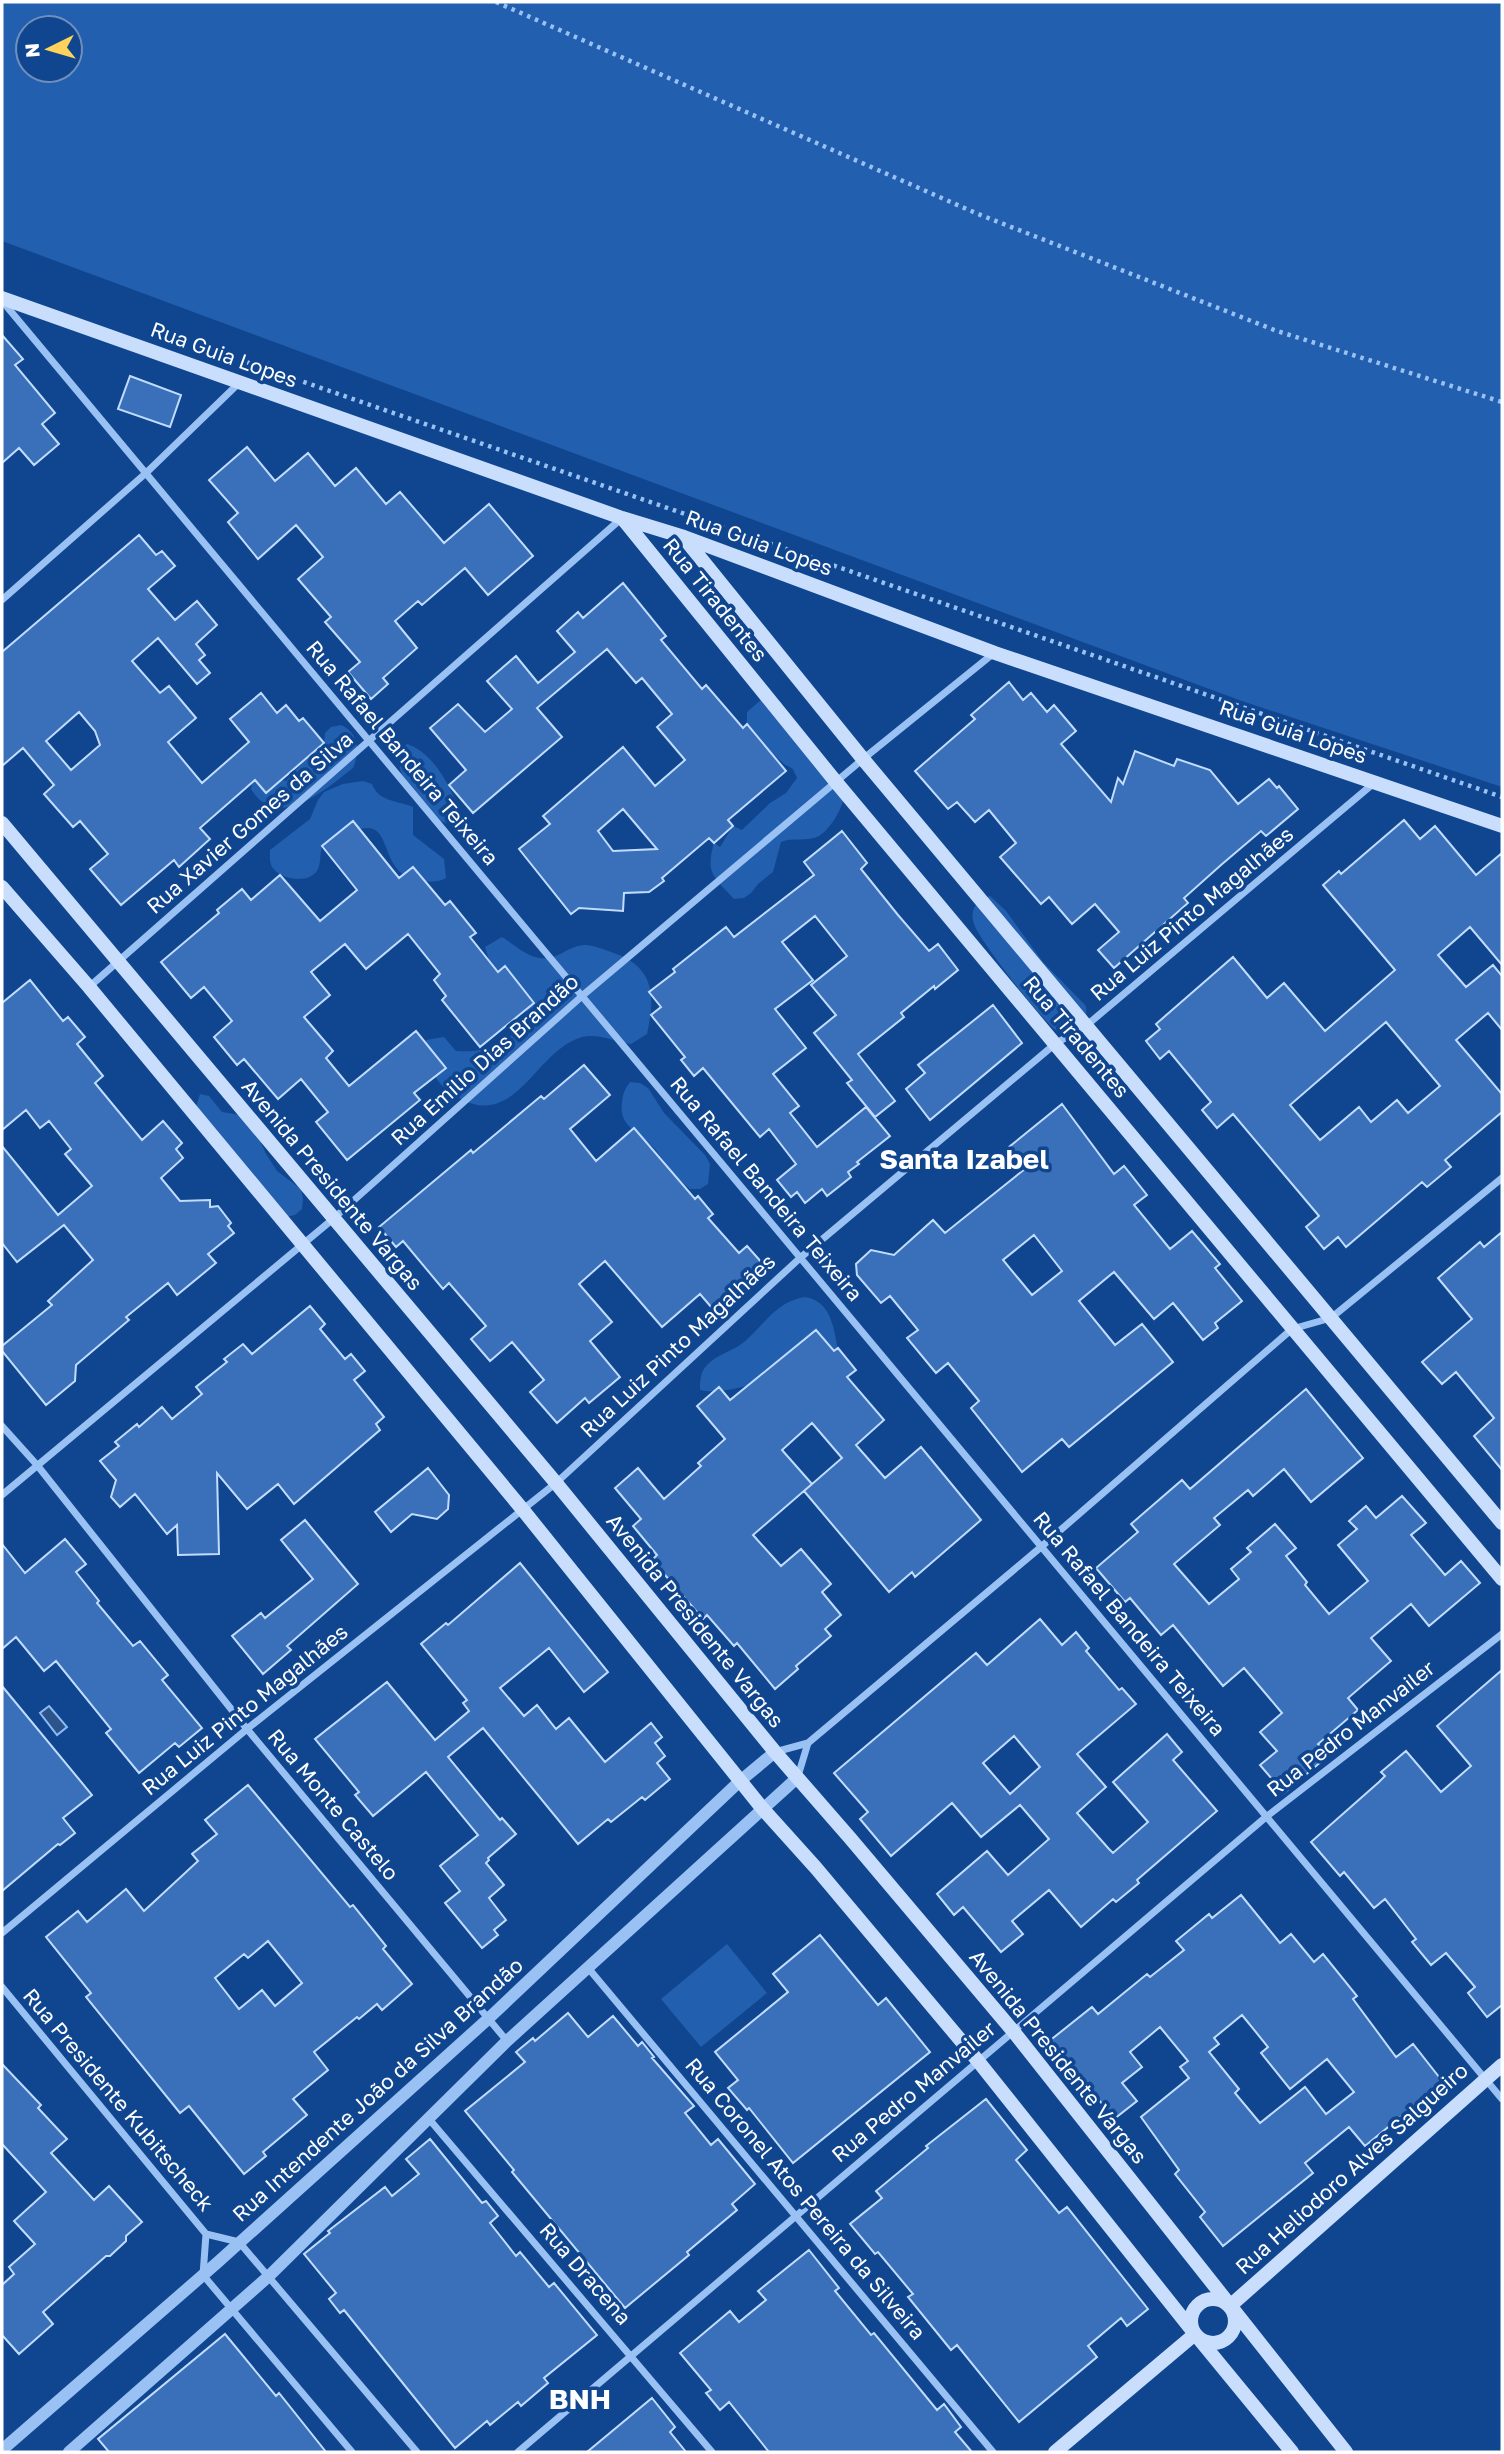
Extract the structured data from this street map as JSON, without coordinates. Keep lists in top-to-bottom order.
{
  "streets": {
    "main road": [
      "Rua Guia Lopes",
      "Rua Tiradentes",
      "Avenida Presidente Vargas",
      "Rua Heliodoro Alves Salgueiro"
    ],
    "street": [
      "Rua Rafael Bandeira Teixeira",
      "Rua Xavier Gomes da Silva",
      "Rua Luiz Pinto Magalhães",
      "Rua Emilio Dias Brandão",
      "Rua Pedro Manvailer",
      "Rua Monte Castelo",
      "Rua Intendente João da Silva Brandão",
      "Rua Presidente Kubitscheck",
      "Rua Coronel Atos Pereira da Silveira",
      "Rua Dracena"
    ]
  },
  "crossings": [
    ["Rua Guia Lopes", "Rua Tiradentes"],
    ["Rua Guia Lopes", "Rua Rafael Bandeira Teixeira"],
    ["Rua Guia Lopes", "Rua Xavier Gomes da Silva"],
    ["Rua Guia Lopes", "Rua Luiz Pinto Magalhães"],
    ["Rua Guia Lopes", "Rua Emilio Dias Brandão"],
    ["Rua Tiradentes", "Rua Xavier Gomes da Silva"],
    ["Rua Tiradentes", "Rua Luiz Pinto Magalhães"],
    ["Rua Tiradentes", "Rua Emilio Dias Brandão"],
    ["Rua Rafael Bandeira Teixeira", "Rua Xavier Gomes da Silva"],
    ["Rua Rafael Bandeira Teixeira", "Rua Luiz Pinto Magalhães"],
    ["Rua Rafael Bandeira Teixeira", "Rua Emilio Dias Brandão"],
    ["Rua Rafael Bandeira Teixeira", "Rua Pedro Manvailer"],
    ["Rua Rafael Bandeira Teixeira", "Rua Heliodoro Alves Salgueiro"],
    ["Rua Xavier Gomes da Silva", "Avenida Presidente Vargas"],
    ["Rua Luiz Pinto Magalhães", "Avenida Presidente Vargas"],
    ["Rua Luiz Pinto Magalhães", "Rua Monte Castelo"],
    ["Rua Emilio Dias Brandão", "Avenida Presidente Vargas"],
    ["Rua Emilio Dias Brandão", "Rua Monte Castelo"],
    ["Avenida Presidente Vargas", "Rua Pedro Manvailer"],
    ["Avenida Presidente Vargas", "Rua Intendente João da Silva Brandão"],
    ["Avenida Presidente Vargas", "Rua Heliodoro Alves Salgueiro"],
    ["Rua Pedro Manvailer", "Rua Coronel Atos Pereira da Silveira"],
    ["Rua Pedro Manvailer", "Rua Dracena"],
    ["Rua Monte Castelo", "Rua Intendente João da Silva Brandão"],
    ["Rua Intendente João da Silva Brandão", "Rua Presidente Kubitscheck"]
  ],
  "districts": ["Santa Izabel", "BNH"],
  "north": "left"
}
